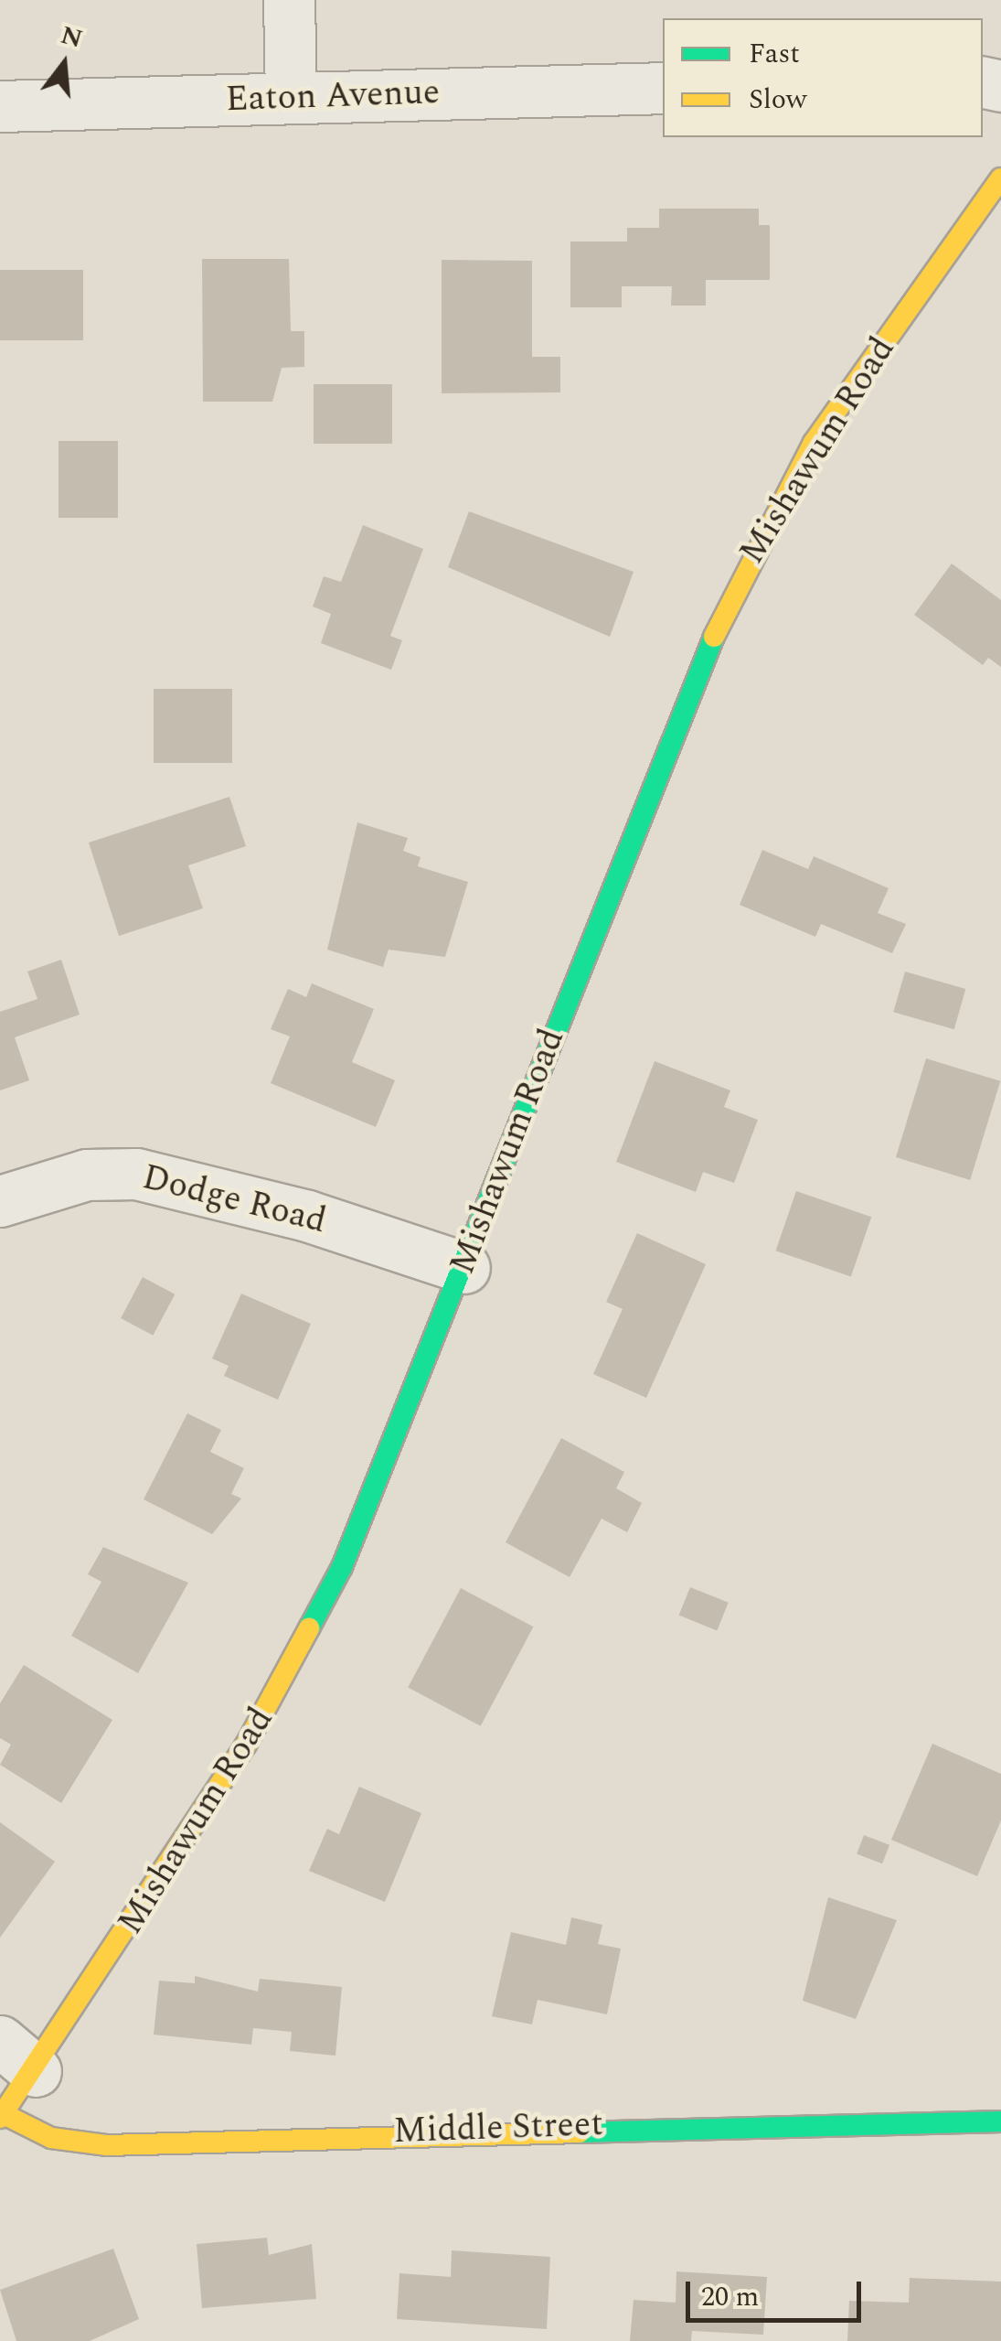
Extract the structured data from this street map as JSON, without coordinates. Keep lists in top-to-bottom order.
{
  "streets": {
    "main road": ["Mishawum Road", "Middle Street"],
    "street": ["Eaton Avenue", "Dodge Road"]
  },
  "crossings": [
    ["Mishawum Road", "Dodge Road"],
    ["Mishawum Road", "Middle Street"]
  ],
  "legend": ["Fast", "Slow"],
  "scale_bar": "20 m",
  "north": "top"
}
